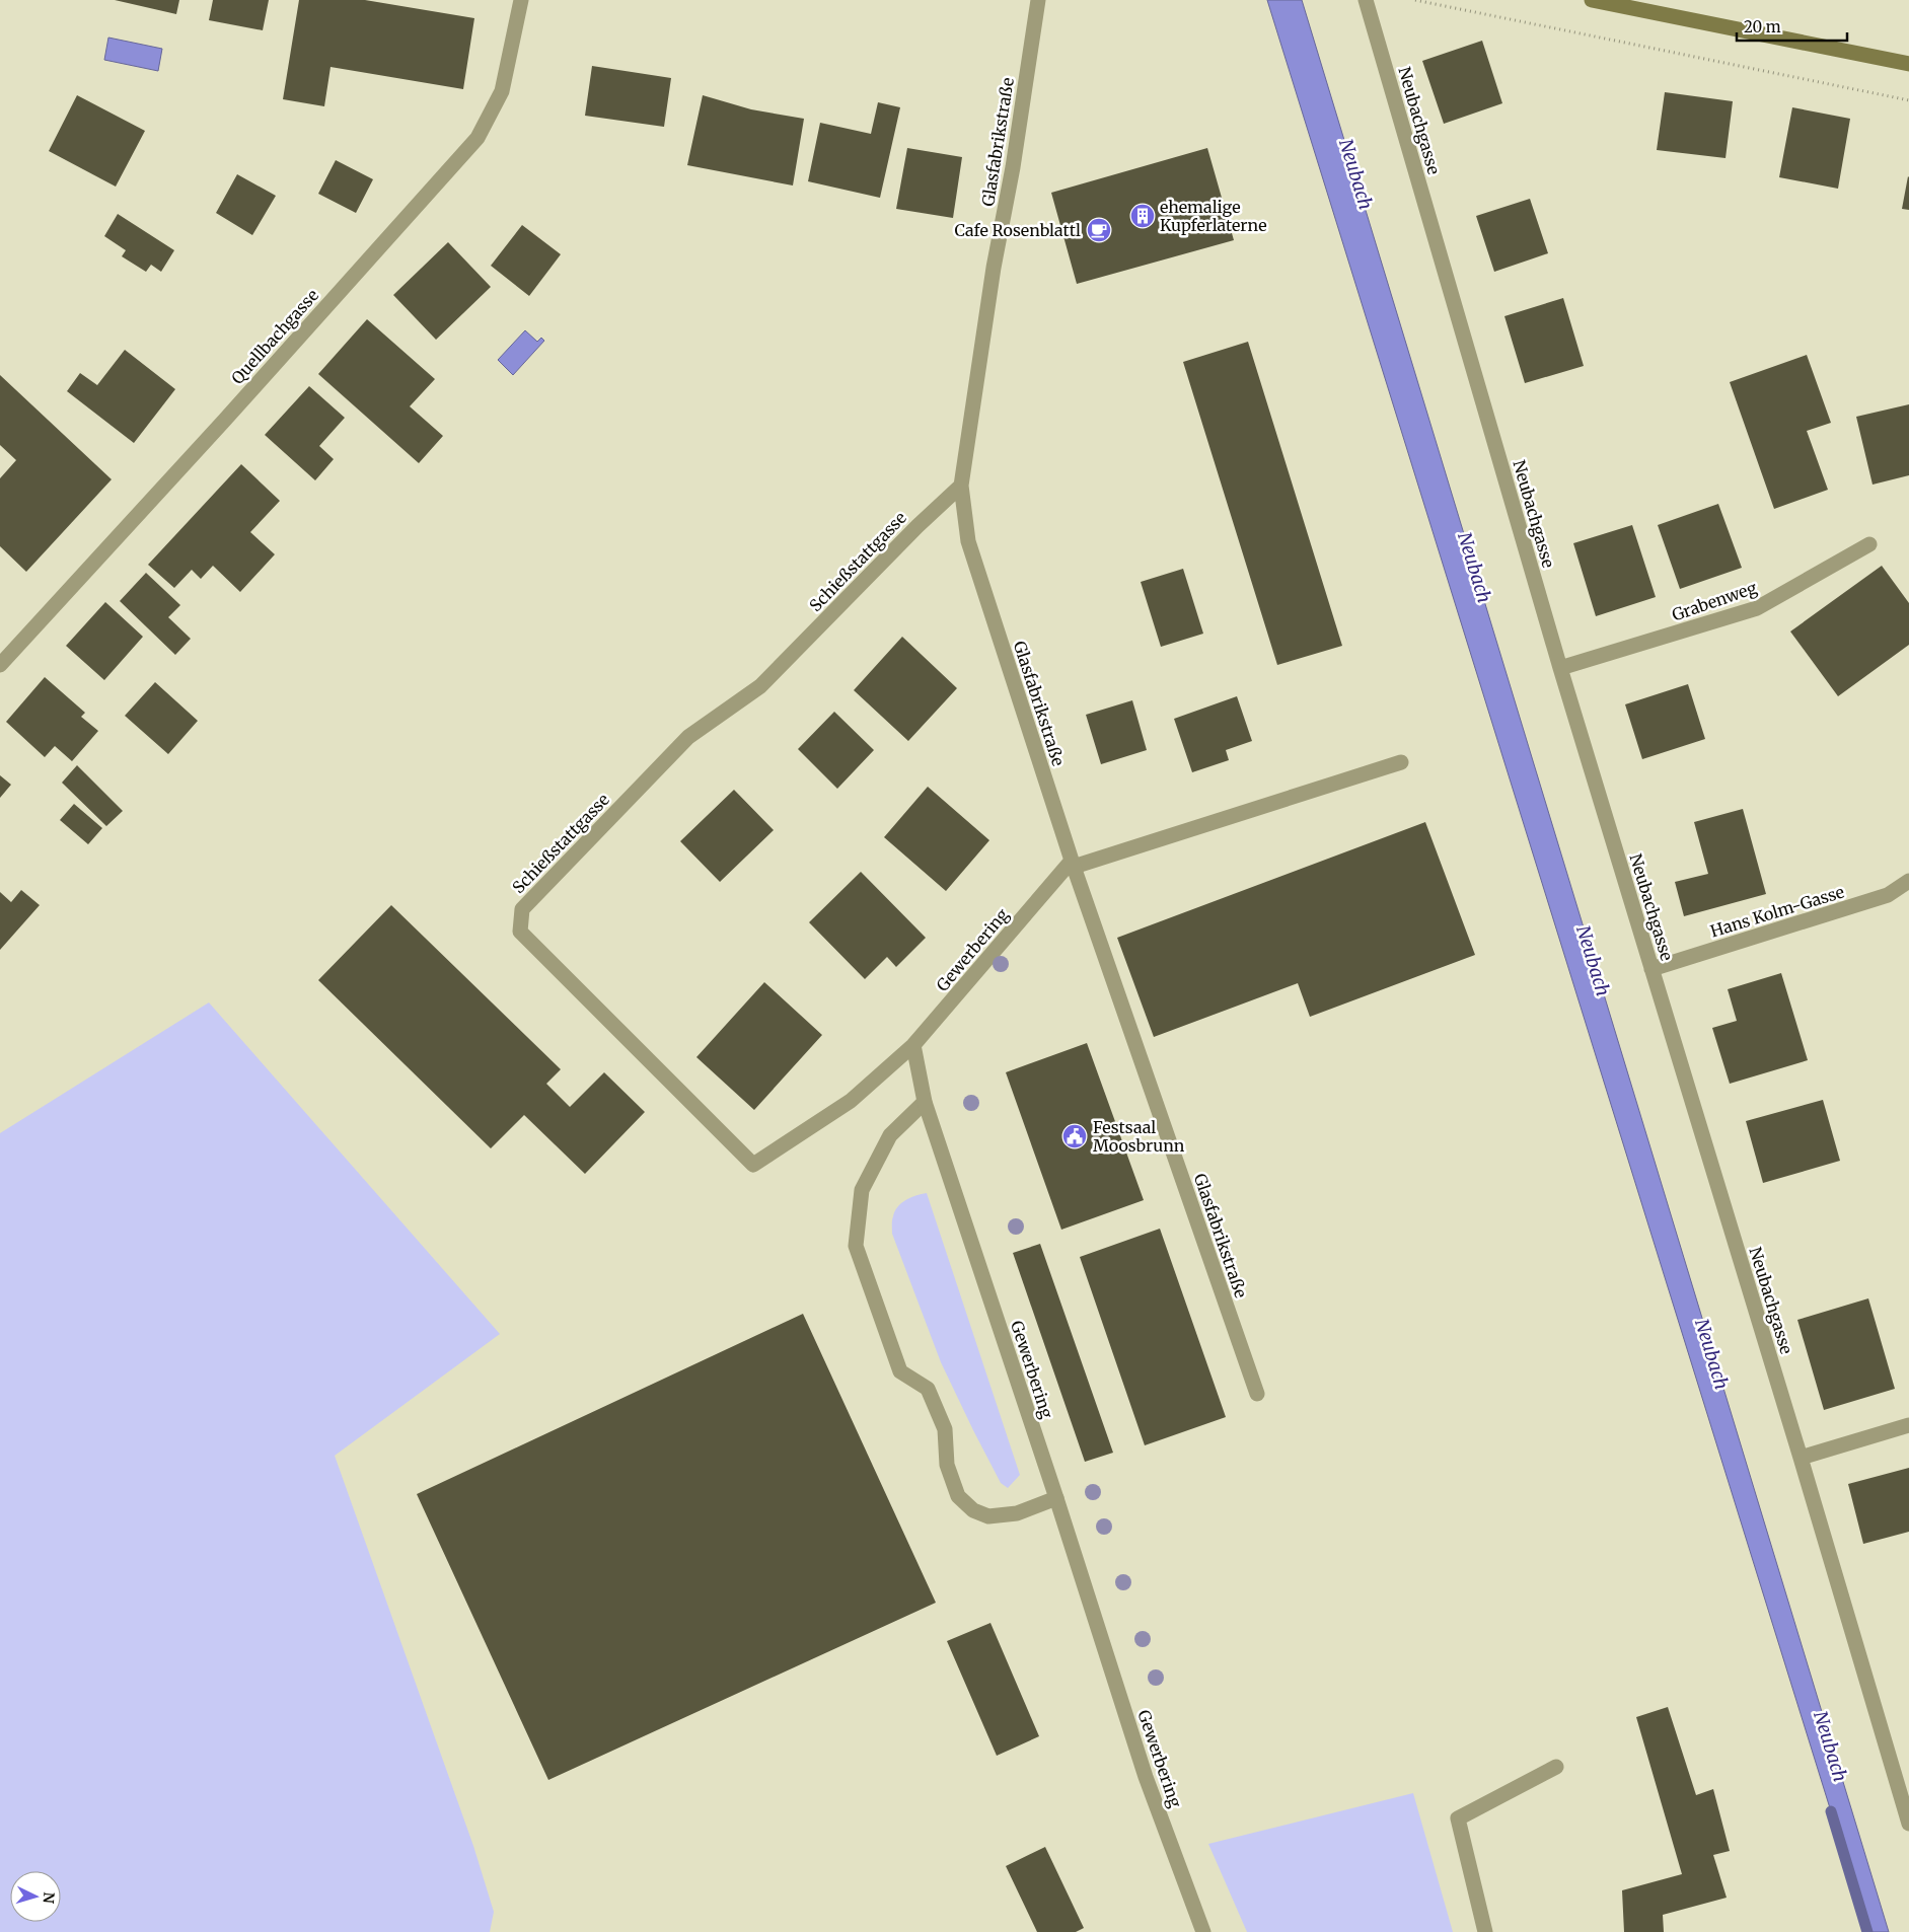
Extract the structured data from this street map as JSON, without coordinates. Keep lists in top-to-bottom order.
{
  "streets": {
    "street": [
      "Neubachgasse",
      "Glasfabrikstraße",
      "Quellbachgasse",
      "Schießstattgasse",
      "Grabenweg",
      "Hans Kolm-Gasse",
      "Gewerbering"
    ]
  },
  "crossings": [
    ["Neubachgasse", "Grabenweg"],
    ["Neubachgasse", "Hans Kolm-Gasse"],
    ["Glasfabrikstraße", "Schießstattgasse"],
    ["Glasfabrikstraße", "Gewerbering"],
    ["Schießstattgasse", "Gewerbering"]
  ],
  "water": ["Neubach"],
  "places": {
    "building": ["ehemalige Kupferlaterne"],
    "cafe": ["Cafe Rosenblattl"],
    "public building": ["Festsaal Moosbrunn"]
  },
  "scale_bar": "20 m",
  "north": "right"
}
